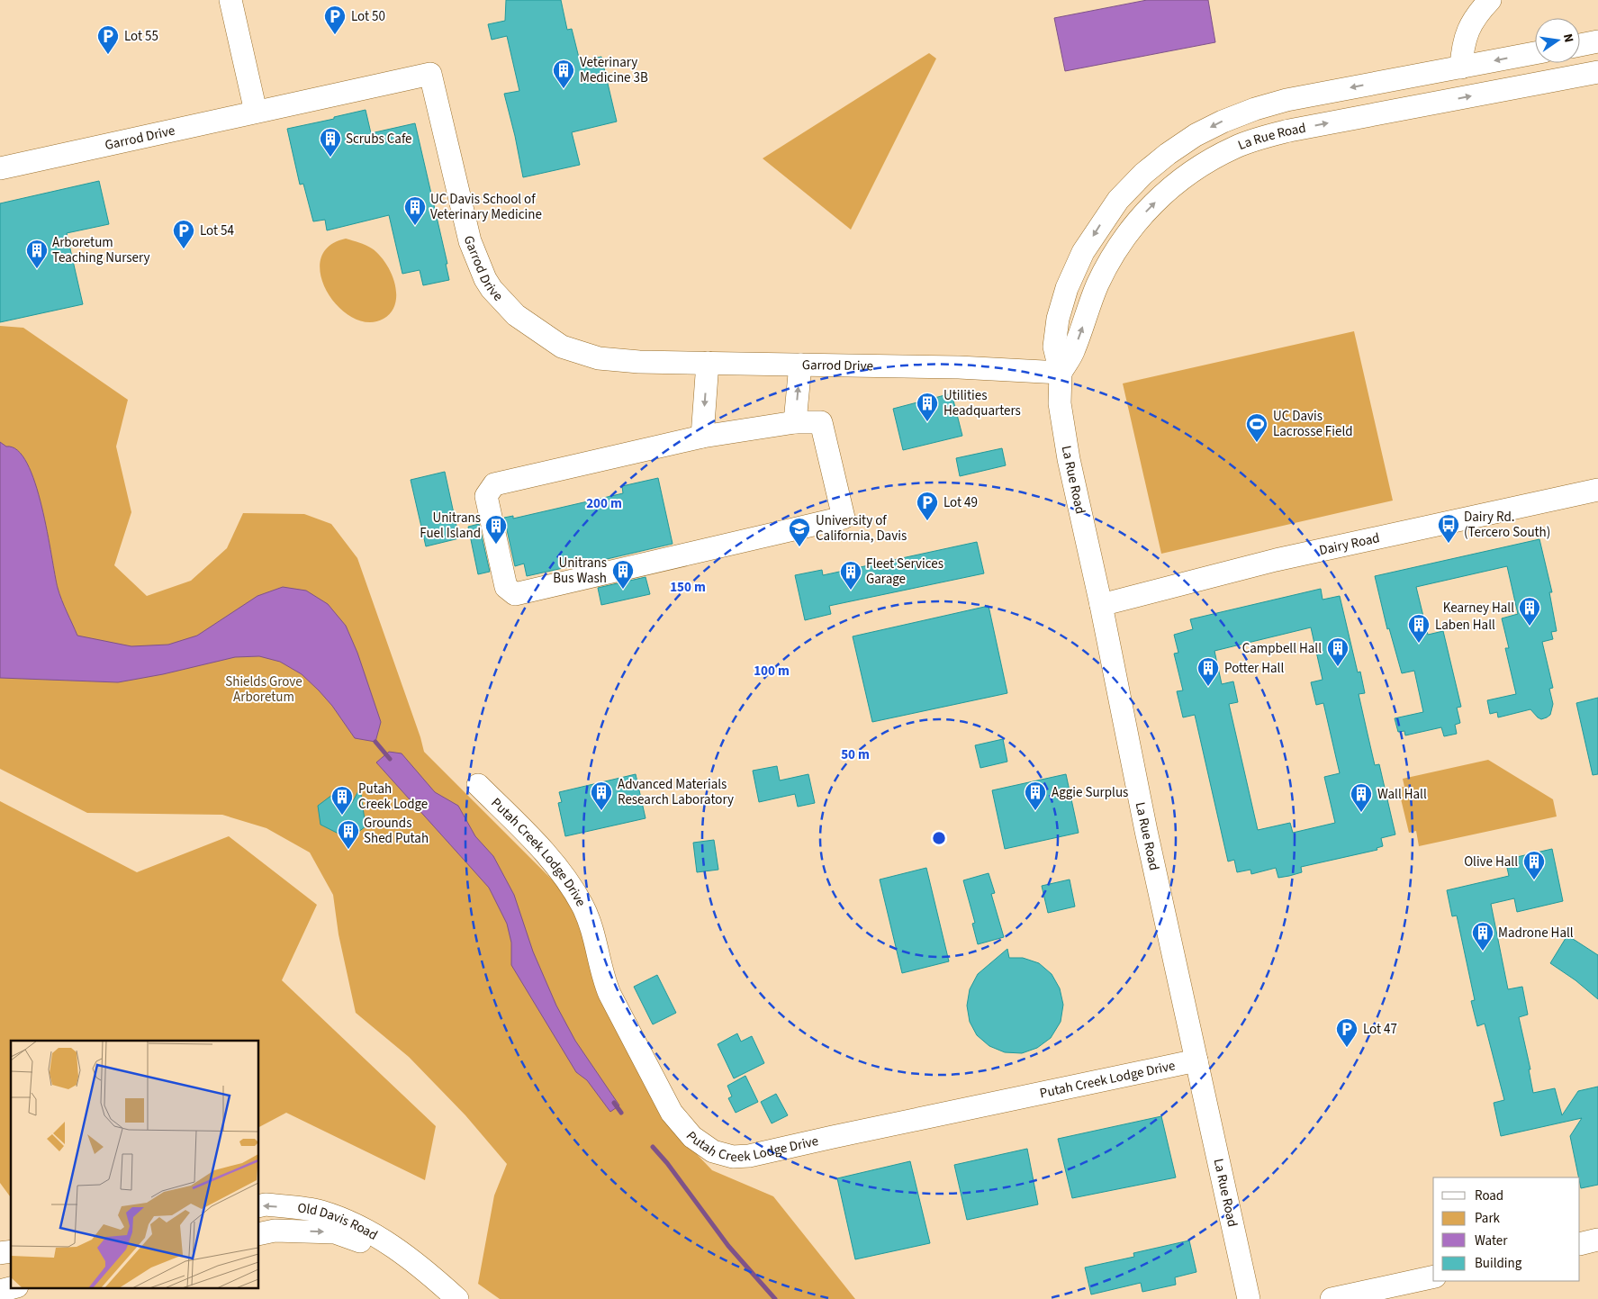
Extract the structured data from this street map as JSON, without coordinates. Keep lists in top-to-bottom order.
{
  "streets": {
    "street": [
      "Garrod Drive",
      "La Rue Road",
      "Dairy Road",
      "Putah Creek Lodge Drive",
      "Old Davis Road"
    ]
  },
  "crossings": [
    ["Garrod Drive", "La Rue Road"],
    ["La Rue Road", "Dairy Road"],
    ["La Rue Road", "Putah Creek Lodge Drive"]
  ],
  "parks": ["Shields Grove Arboretum"],
  "places": {
    "parking": [
      "Lot 50",
      "Lot 55",
      "Lot 54",
      "Lot 49",
      "Lot 47"
    ],
    "building": [
      "Veterinary Medicine 3B",
      "Scrubs Cafe",
      "UC Davis School of Veterinary Medicine",
      "Arboretum Teaching Nursery",
      "Utilities Headquarters",
      "Unitrans Fuel Island",
      "Unitrans Bus Wash",
      "Fleet Services Garage",
      "Kearney Hall",
      "Laben Hall",
      "Campbell Hall",
      "Potter Hall",
      "Advanced Materials Research Laboratory",
      "Aggie Surplus",
      "Wall Hall",
      "Putah Creek Lodge",
      "Grounds Shed Putah",
      "Olive Hall",
      "Madrone Hall"
    ],
    "sports": ["UC Davis Lacrosse Field"],
    "bus stop": ["Dairy Rd. (Tercero South)"],
    "school or university": ["University of California, Davis"]
  },
  "legend": [
    "Road",
    "Park",
    "Water",
    "Building"
  ],
  "north": "right",
  "rings": [
    "200 m",
    "150 m",
    "100 m",
    "50 m"
  ]
}
